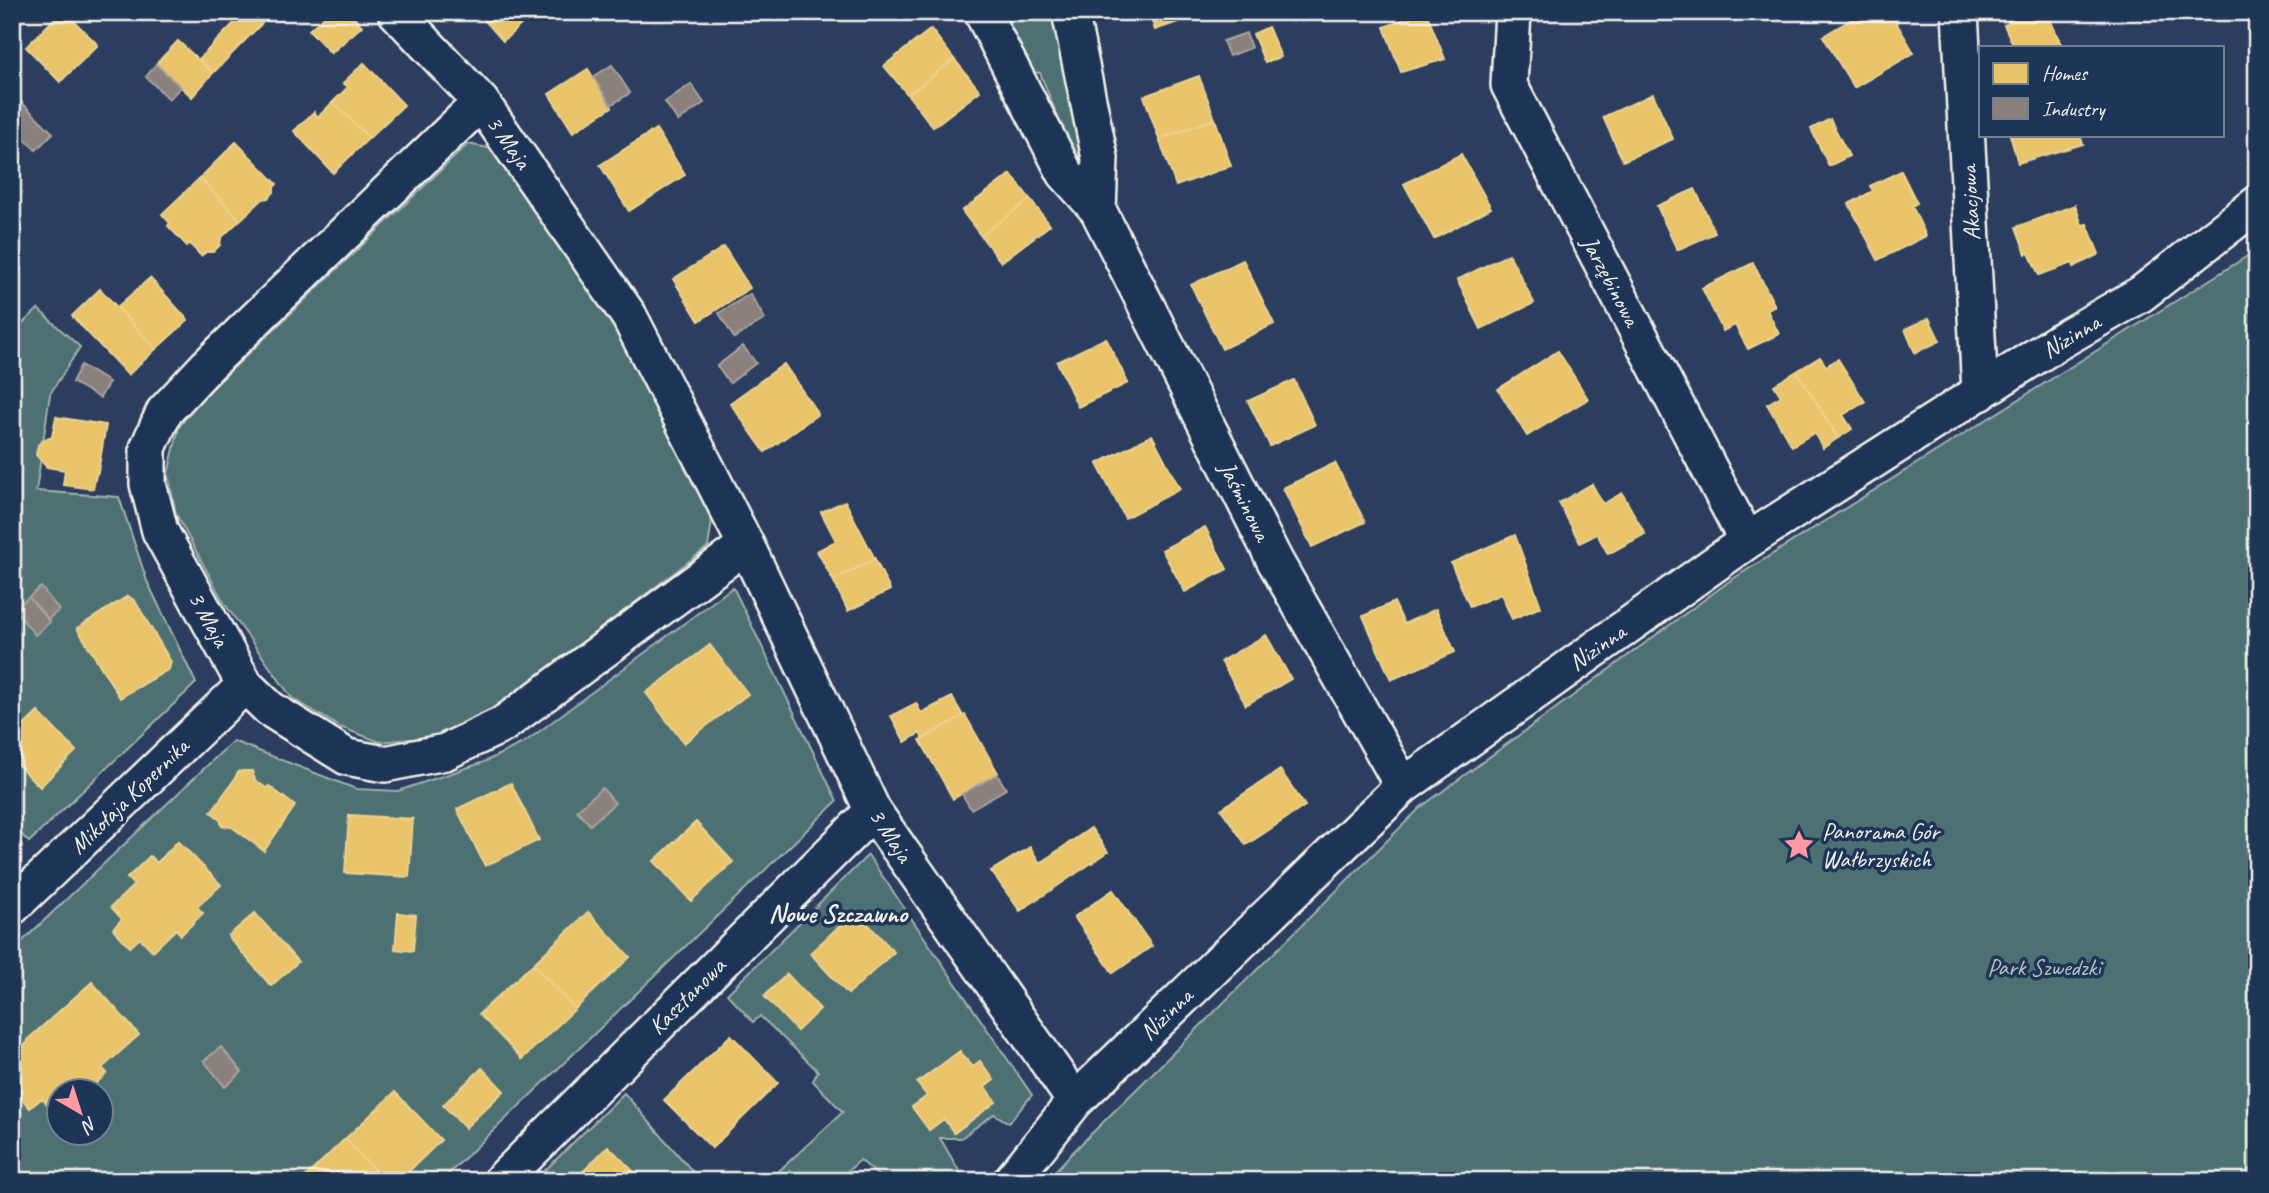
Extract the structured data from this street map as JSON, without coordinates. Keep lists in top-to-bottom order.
{
  "streets": {
    "street": [
      "3 Maja",
      "Akacjowa",
      "Jarzębinowa",
      "Nizinna",
      "Jaśminowa",
      "Mikołaja Kopernika",
      "Kasztanowa"
    ]
  },
  "crossings": [
    ["3 Maja", "Nizinna"],
    ["3 Maja", "Mikołaja Kopernika"],
    ["3 Maja", "Kasztanowa"],
    ["Akacjowa", "Nizinna"],
    ["Jarzębinowa", "Nizinna"],
    ["Nizinna", "Jaśminowa"]
  ],
  "districts": ["Nowe Szczawno"],
  "parks": ["Park Szwedzki"],
  "places": {
    "place": ["Panorama Gór Wałbrzyskich"]
  },
  "legend": ["Homes", "Industry"],
  "north": "bottom right"
}
